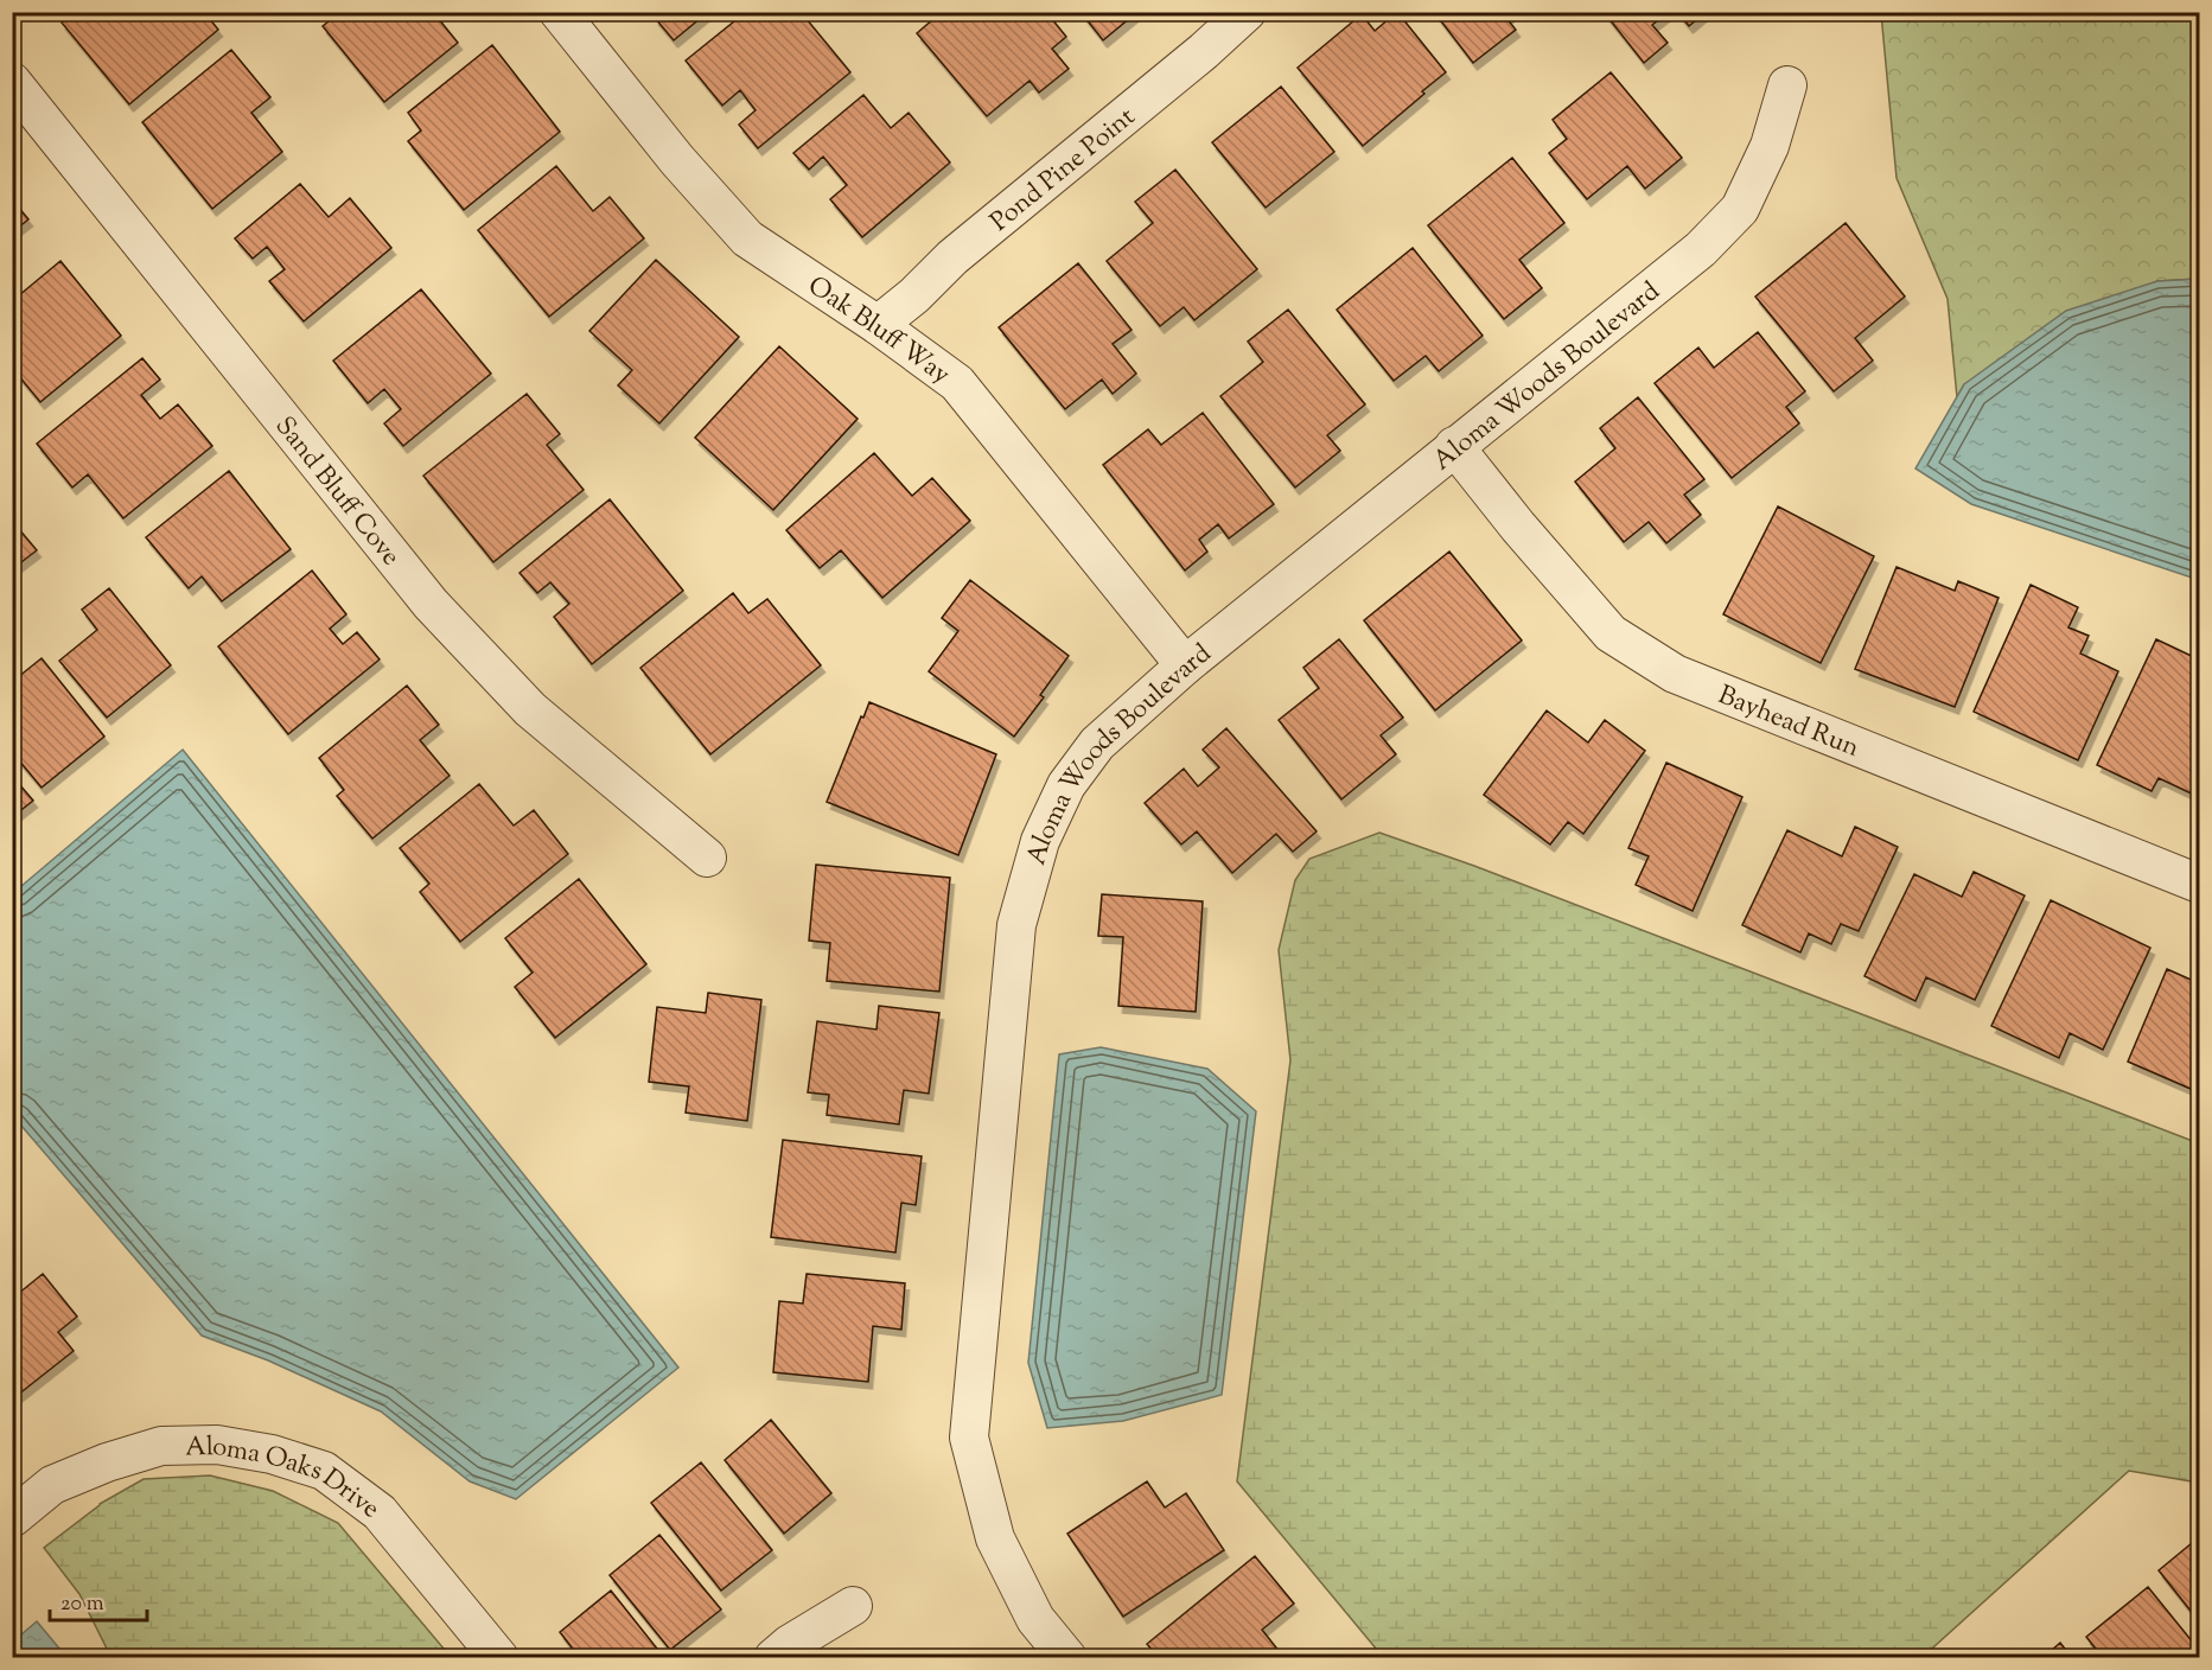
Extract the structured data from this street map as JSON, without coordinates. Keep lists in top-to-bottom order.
{
  "streets": {
    "street": [
      "Pond Pine Point",
      "Oak Bluff Way",
      "Aloma Woods Boulevard",
      "Sand Bluff Cove",
      "Bayhead Run",
      "Aloma Oaks Drive"
    ]
  },
  "crossings": [
    ["Pond Pine Point", "Oak Bluff Way"],
    ["Oak Bluff Way", "Aloma Woods Boulevard"],
    ["Aloma Woods Boulevard", "Bayhead Run"]
  ],
  "scale_bar": "20 m"
}
